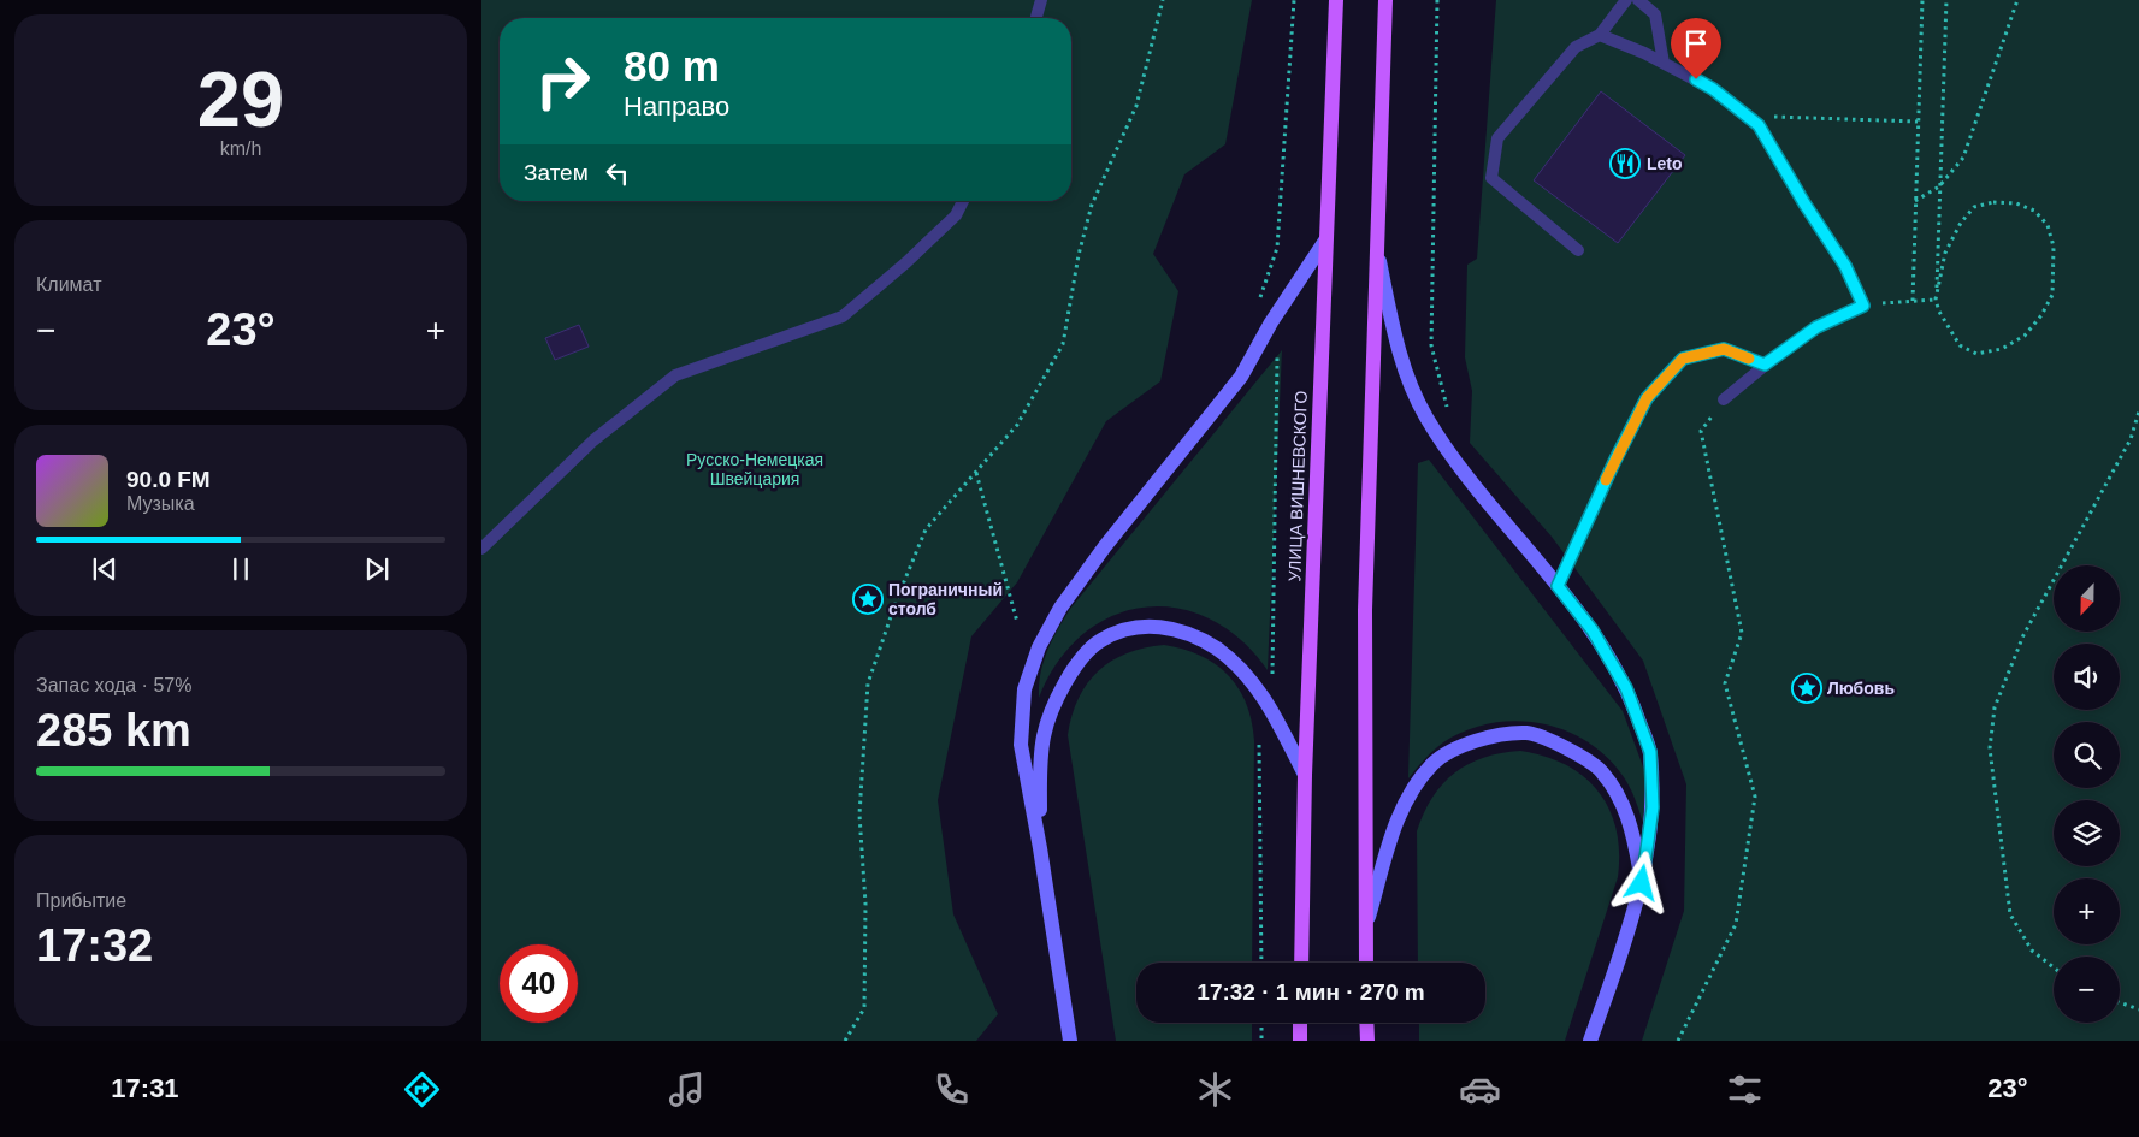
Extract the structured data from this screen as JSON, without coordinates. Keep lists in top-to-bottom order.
{
  "streets": {
    "main road": ["УЛИЦА ВИШНЕВСКОГО"]
  },
  "parks": ["Русско-Немецкая Швейцария"],
  "places": {
    "restaurant": ["Leto"],
    "place": ["Пограничный столб", "Любовь"]
  },
  "north": "bottom",
  "page": {
    "tile": [
      ["29", "km/h"],
      "Климат",
      ["Запас хода · 57%", "285 km"],
      ["Прибытие", "17:32"]
    ],
    "turn": ["80 m", "Направо"],
    "then": "Затем",
    "heat": ["−", "23°", "+"],
    "song": ["90.0 FM", "Музыка"],
    "map_buttons": ["+", "−"],
    "limit": "40",
    "trip": "17:32 · 1 мин · 270 m",
    "tabs": ["17:31", "23°"]
  }
}
